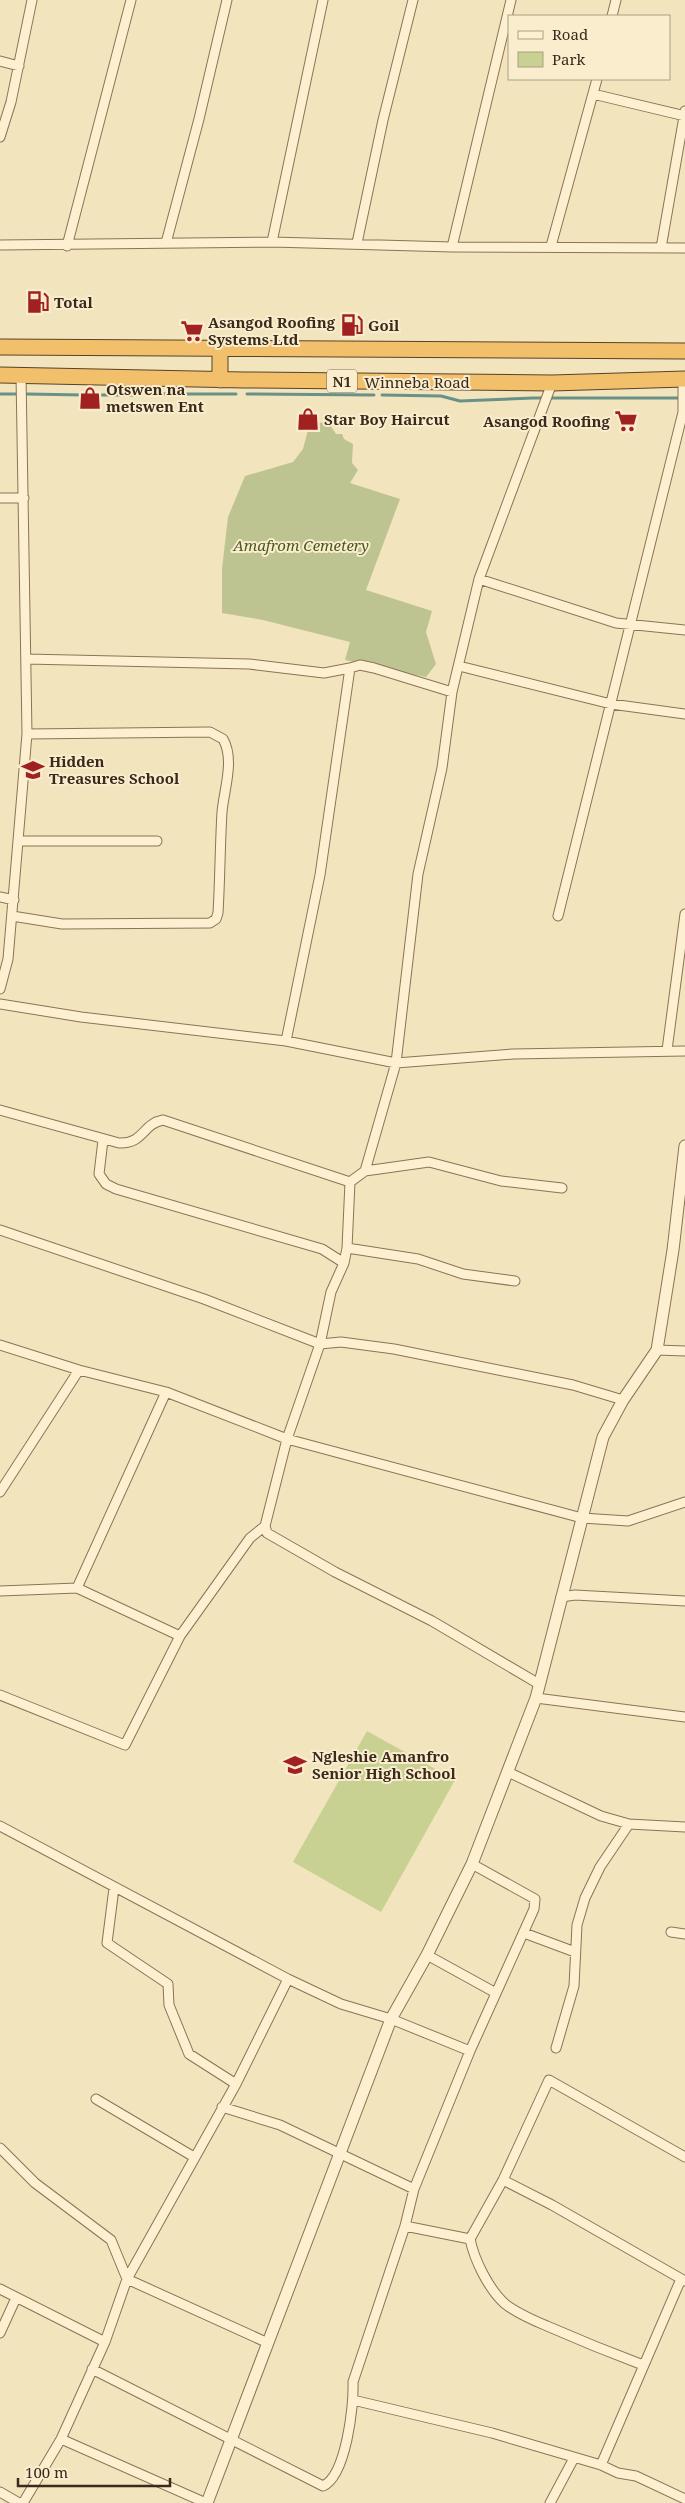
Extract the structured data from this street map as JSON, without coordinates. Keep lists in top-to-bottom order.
{
  "streets": {
    "highway": ["N1", "Winneba Road"]
  },
  "parks": ["Amafrom Cemetery"],
  "places": {
    "fuel station": ["Total", "Goil"],
    "supermarket": ["Asangod Roofing Systems Ltd", "Asangod Roofing"],
    "shop": ["Otswen na metswen Ent", "Star Boy Haircut"],
    "school or university": ["Hidden Treasures School", "Ngleshie Amanfro Senior High School"]
  },
  "legend": ["Road", "Park"],
  "scale_bar": "100 m"
}
